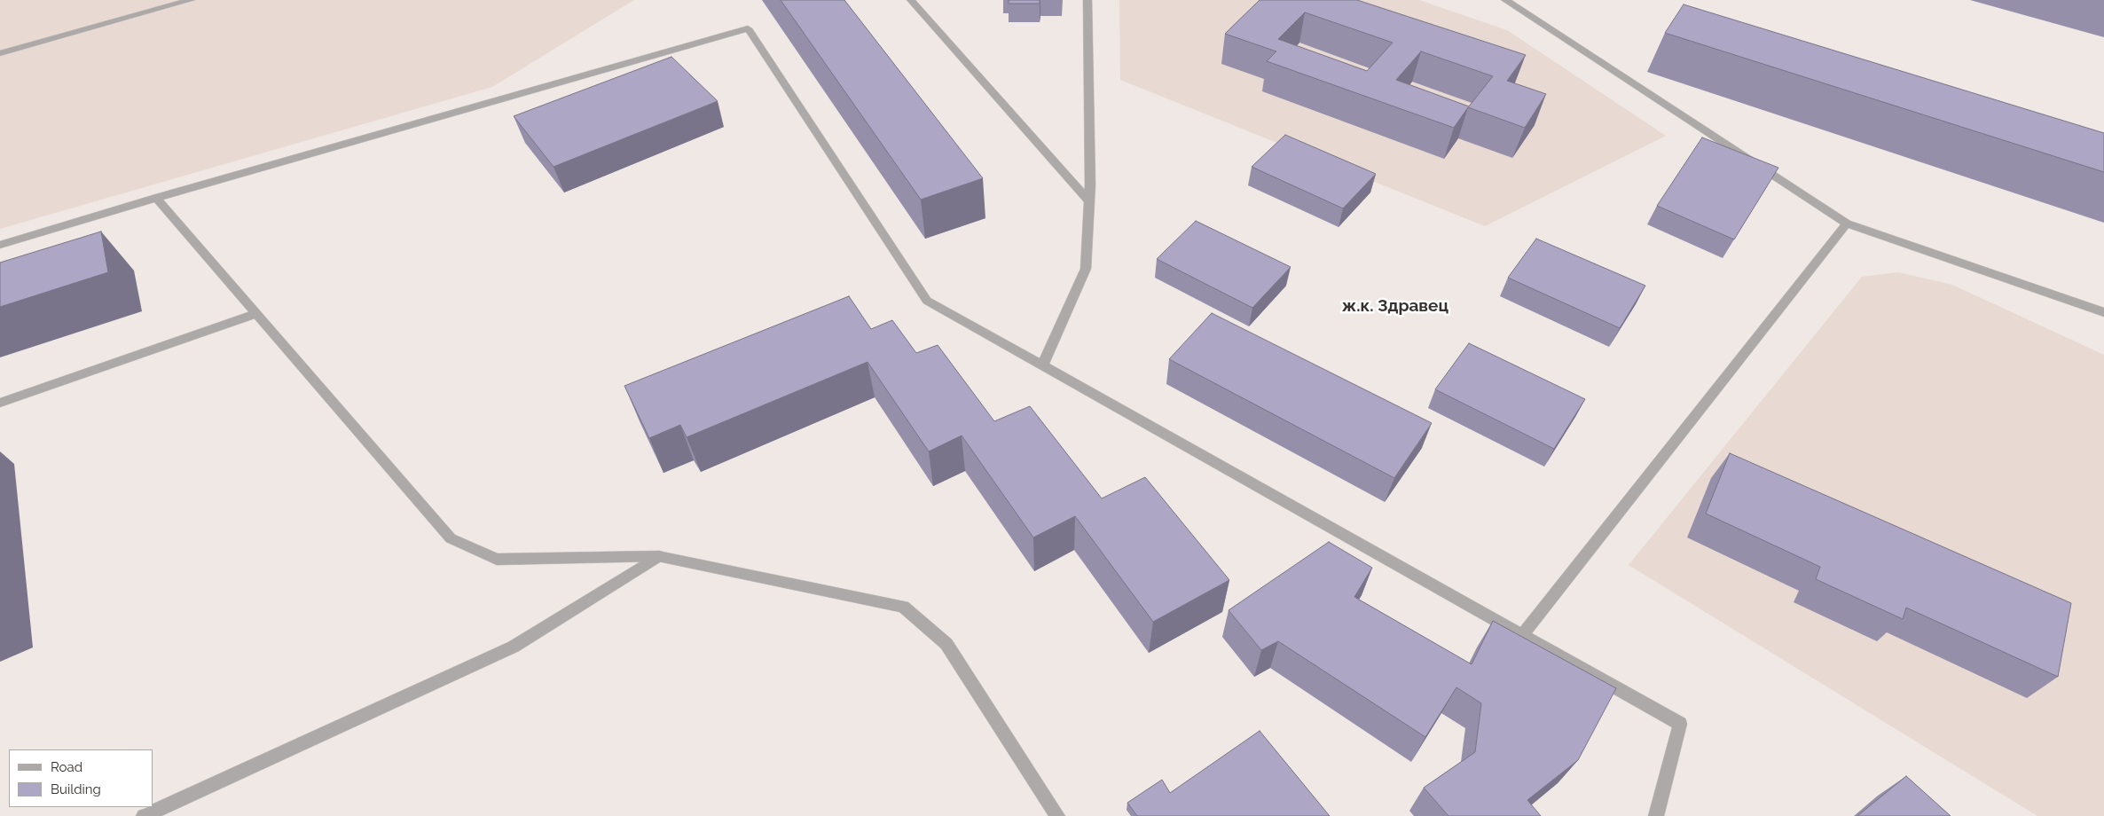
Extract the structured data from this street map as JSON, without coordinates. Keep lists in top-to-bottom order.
{
  "districts": ["ж.к. Здравец"],
  "legend": ["Road", "Building"]
}
